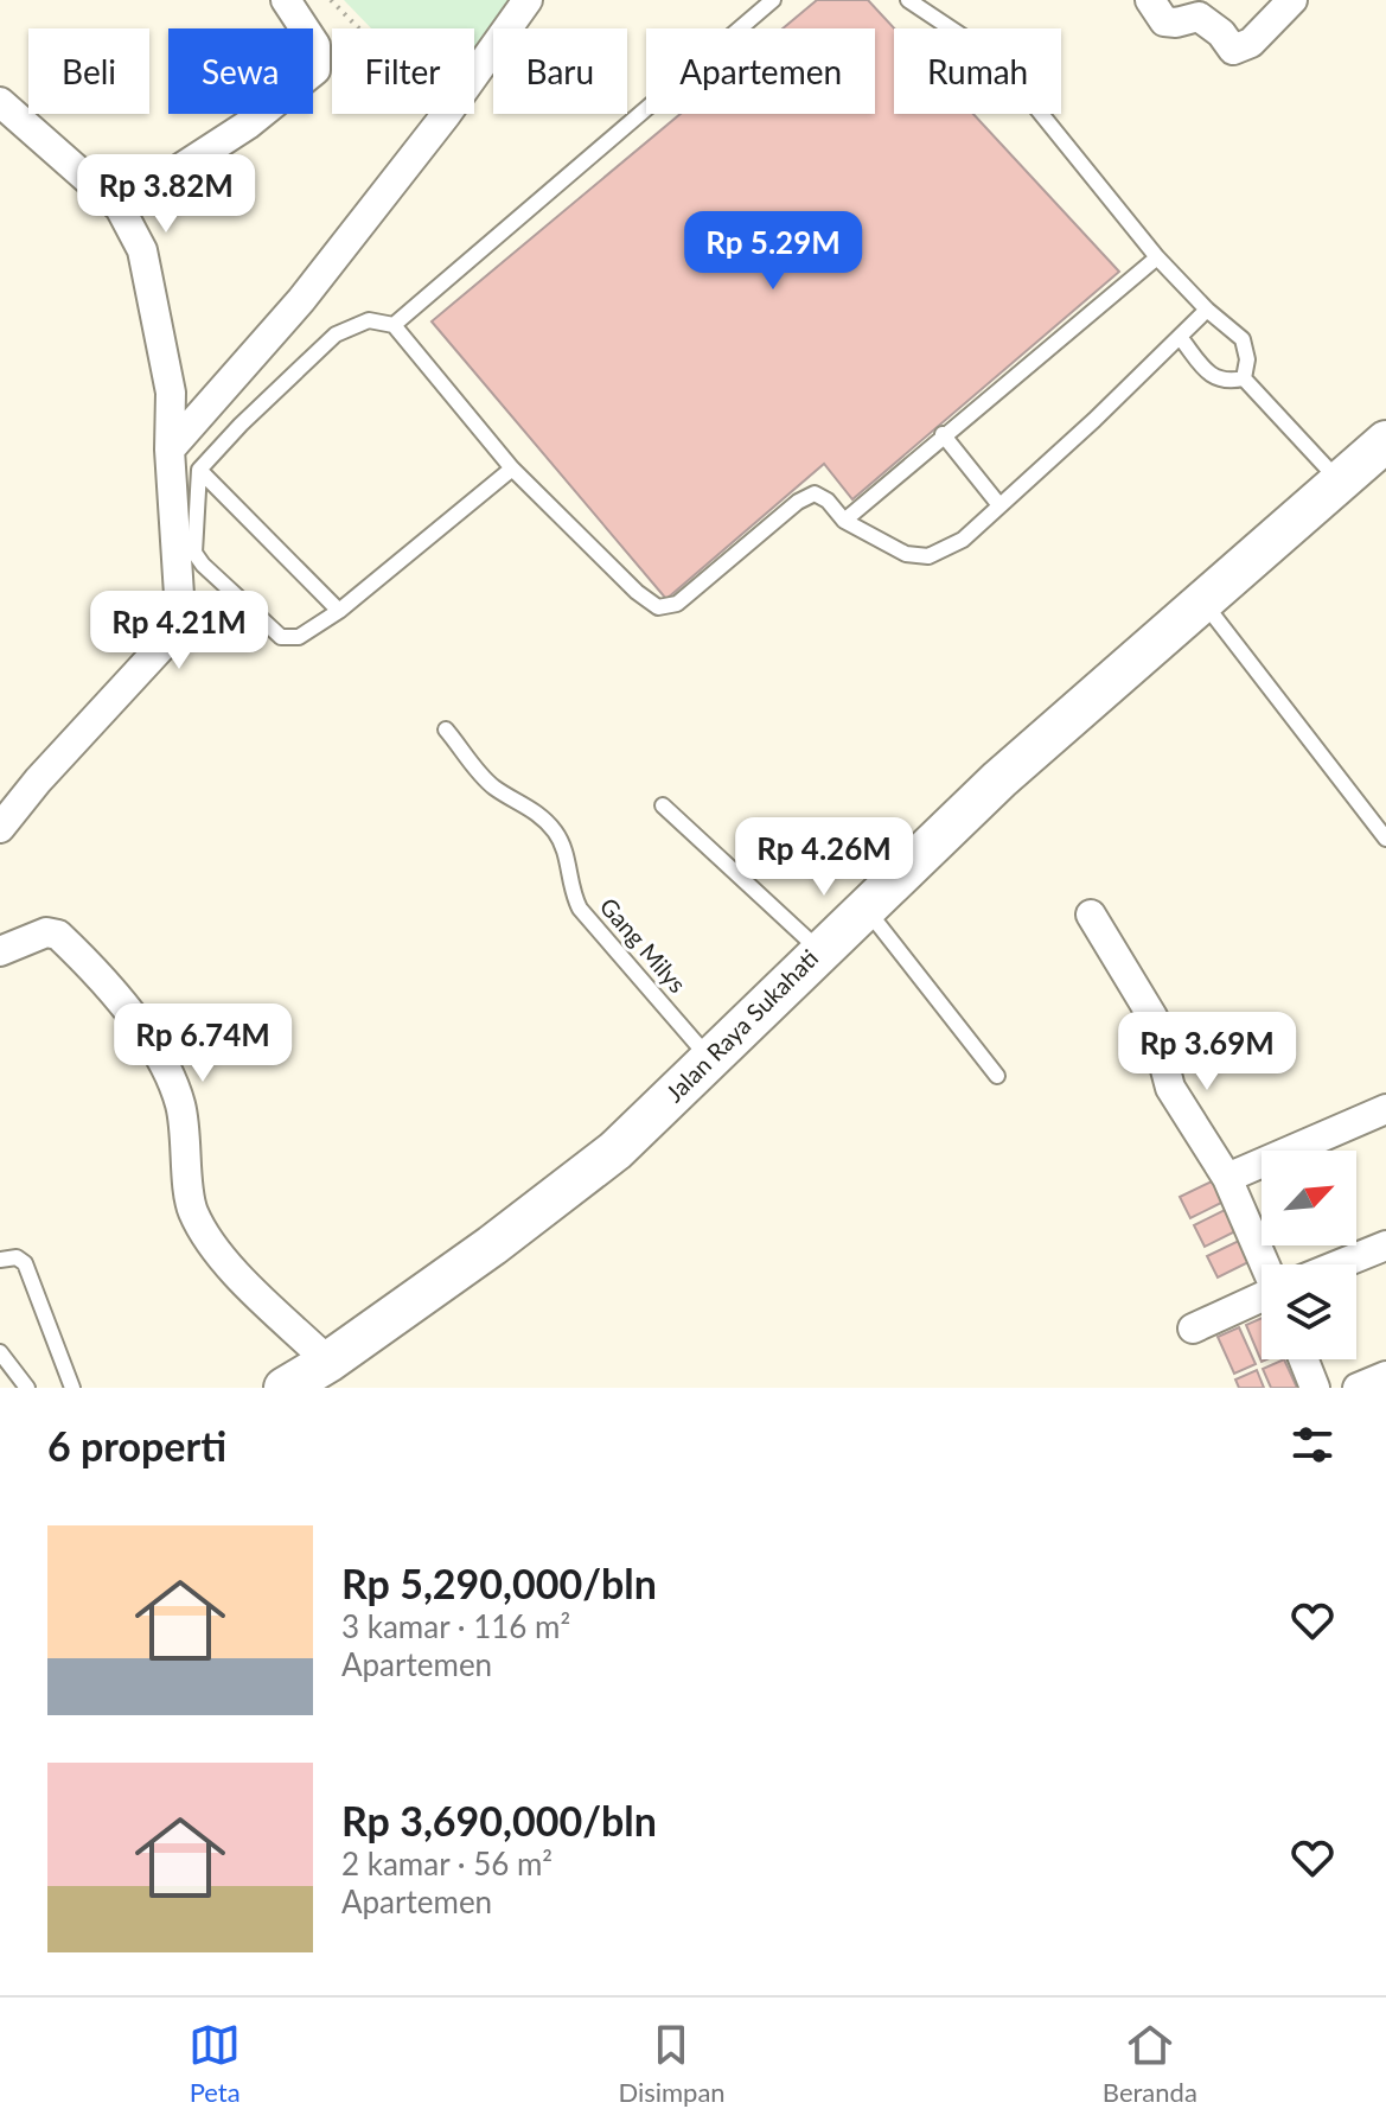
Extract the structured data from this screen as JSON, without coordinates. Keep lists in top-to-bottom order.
{
  "streets": {
    "main road": ["Jalan Raya Sukahati"],
    "lane": ["Gang Milys"]
  },
  "crossings": [
    ["Gang Milys", "Jalan Raya Sukahati"]
  ],
  "north": "top right",
  "page": {
    "chip": [
      "Beli",
      "Sewa",
      "Filter",
      "Baru",
      "Apartemen",
      "Rumah"
    ],
    "price": [
      "Rp 3.82M",
      "Rp 5.29M",
      "Rp 4.21M",
      "Rp 4.26M",
      "Rp 6.74M",
      "Rp 3.69M"
    ],
    "heading": "6 properti",
    "list": [
      {
        "name": "Rp 5,290,000/bln",
        "note": "3 kamar · 116 m² · Apartemen"
      },
      {
        "name": "Rp 3,690,000/bln",
        "note": "2 kamar · 56 m² · Apartemen"
      }
    ],
    "tabs": ["Peta", "Disimpan", "Beranda"]
  }
}
